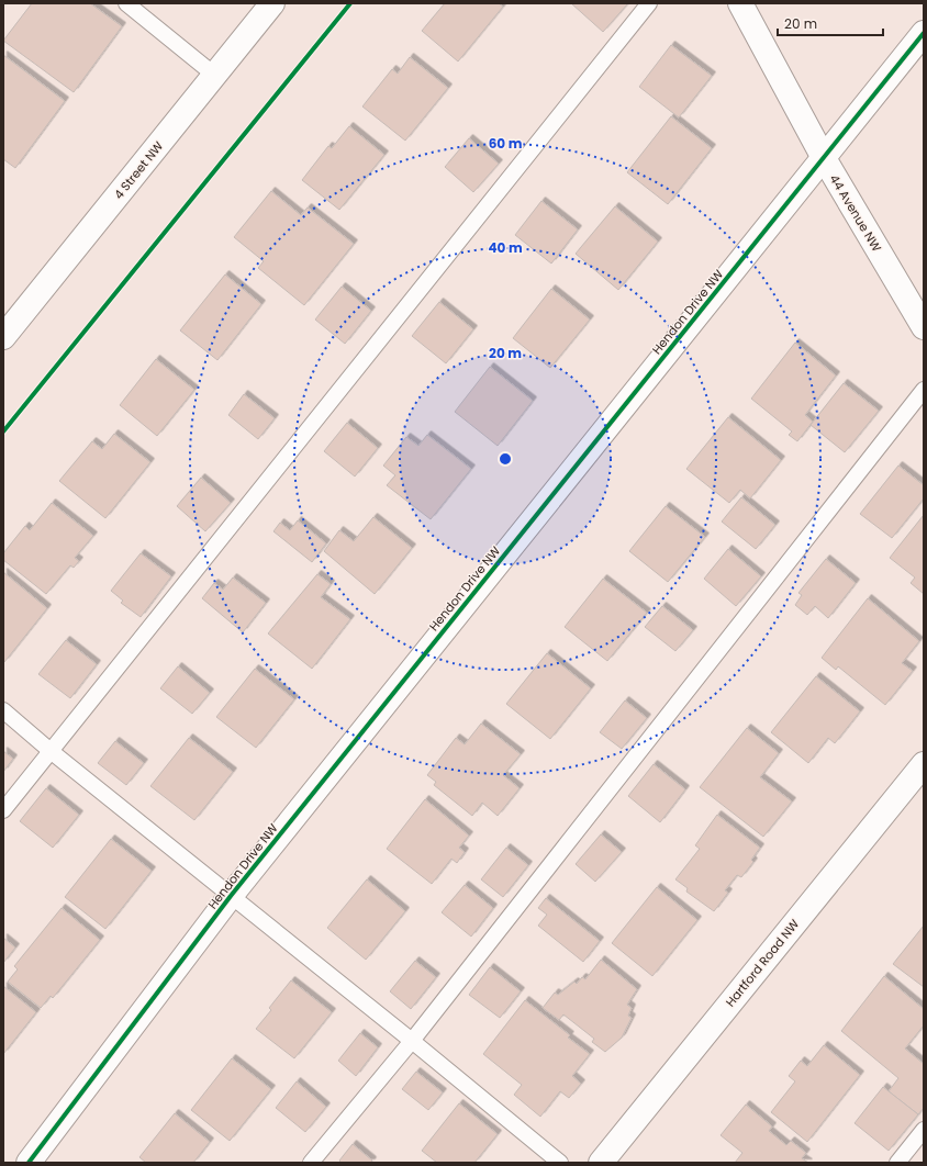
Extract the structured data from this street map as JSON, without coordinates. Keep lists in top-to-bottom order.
{
  "streets": {
    "street": [
      "4 Street NW",
      "44 Avenue NW",
      "Hendon Drive NW",
      "Hartford Road NW"
    ]
  },
  "crossings": [
    ["44 Avenue NW", "Hendon Drive NW"]
  ],
  "scale_bar": "20 m",
  "rings": ["60 m", "40 m", "20 m"]
}
